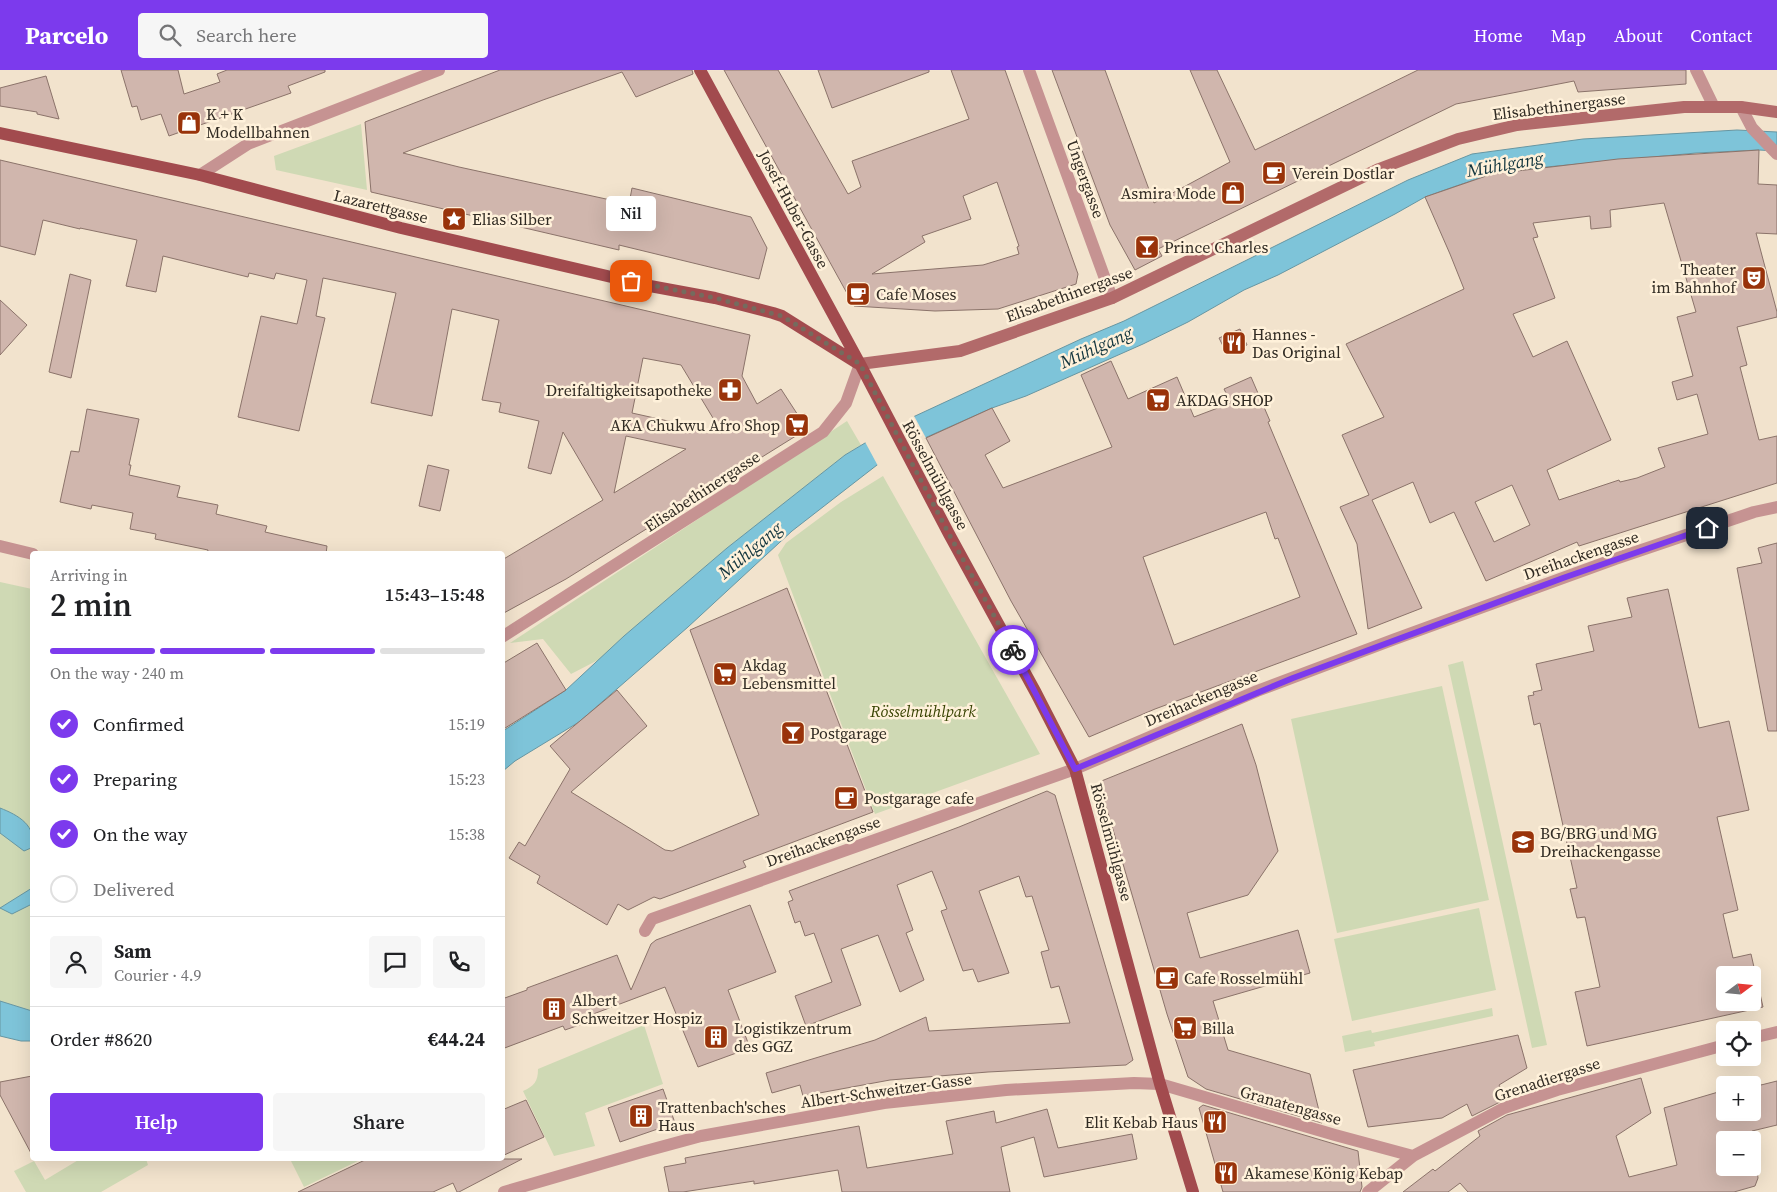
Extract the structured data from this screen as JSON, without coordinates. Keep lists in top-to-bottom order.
{
  "streets": {
    "main road": [
      "Elisabethinergasse",
      "Lazarettgasse",
      "Josef-Huber-Gasse",
      "Rösselmühlgasse"
    ],
    "street": [
      "Ungergasse",
      "Dreihackengasse",
      "Grenadiergasse",
      "Albert-Schweitzer-Gasse",
      "Granatengasse"
    ]
  },
  "crossings": [
    ["Elisabethinergasse", "Ungergasse"],
    ["Elisabethinergasse", "Lazarettgasse"],
    ["Elisabethinergasse", "Josef-Huber-Gasse"],
    ["Elisabethinergasse", "Rösselmühlgasse"],
    ["Lazarettgasse", "Josef-Huber-Gasse"],
    ["Lazarettgasse", "Rösselmühlgasse"],
    ["Josef-Huber-Gasse", "Rösselmühlgasse"],
    ["Rösselmühlgasse", "Dreihackengasse"],
    ["Rösselmühlgasse", "Albert-Schweitzer-Gasse"],
    ["Rösselmühlgasse", "Granatengasse"],
    ["Grenadiergasse", "Granatengasse"],
    ["Albert-Schweitzer-Gasse", "Granatengasse"]
  ],
  "water": ["Mühlgang"],
  "parks": ["Rösselmühlpark"],
  "places": {
    "shop": ["K + K Modellbahnen", "Asmira Mode"],
    "cafe": [
      "Verein Dostlar",
      "Cafe Moses",
      "Postgarage cafe",
      "Cafe Rosselmühl"
    ],
    "place": ["Elias Silber"],
    "bar": ["Prince Charles", "Postgarage"],
    "theatre": ["Theater im Bahnhof"],
    "other": ["Nil"],
    "restaurant": ["Hannes - Das Original", "Elit Kebab Haus", "Akamese König Kebap"],
    "pharmacy": ["Dreifaltigkeitsapotheke"],
    "supermarket": [
      "AKDAG SHOP",
      "AKA Chukwu Afro Shop",
      "Akdag Lebensmittel",
      "Billa"
    ],
    "school or university": ["BG/BRG und MG Dreihackengasse"],
    "building": ["Albert Schweitzer Hospiz", "Logistikzentrum des GGZ", "Trattenbach'sches Haus"]
  },
  "north": "right",
  "page": {
    "header": "Parcelo",
    "search": "Search here",
    "nav": [
      "Home",
      "Map",
      "About",
      "Contact"
    ],
    "bubble": "Nil",
    "heading": ["2 min", "Arriving in", "15:43–15:48"],
    "panel": [
      "Sam",
      "Courier · 4.9",
      "Order #8620",
      "€44.24"
    ],
    "bar": "On the way · 240 m",
    "list": [
      ["Confirmed", "15:19"],
      ["Preparing", "15:23"],
      ["On the way", "15:38"],
      "Delivered"
    ],
    "map_buttons": ["+", "−"],
    "buttons": ["Help", "Share"]
  }
}
